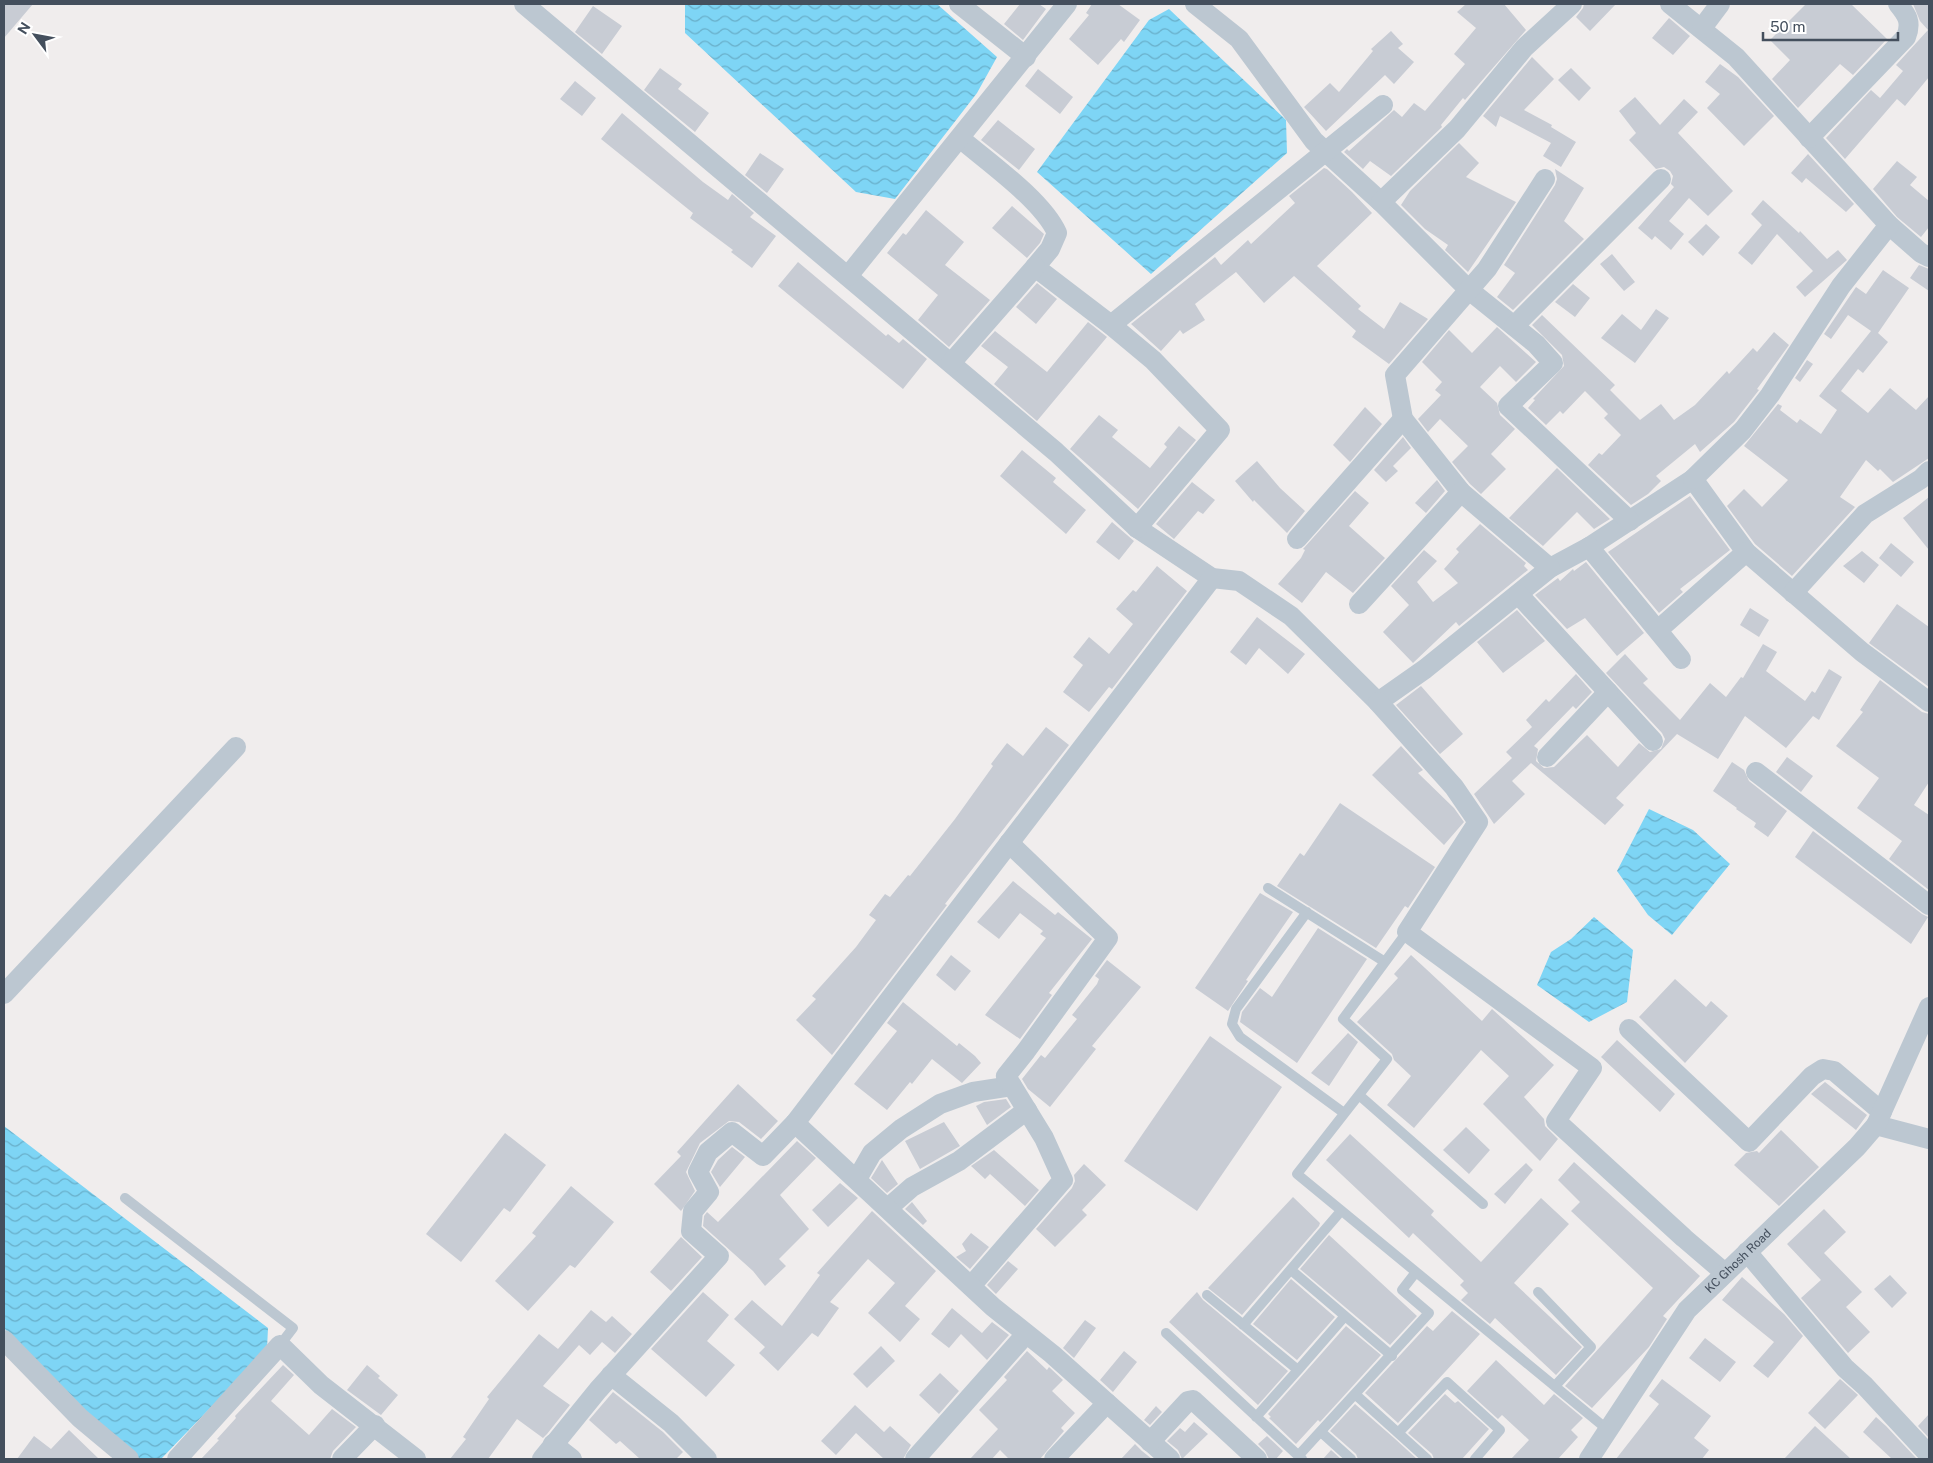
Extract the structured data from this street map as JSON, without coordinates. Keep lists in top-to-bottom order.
{
  "streets": {
    "street": ["KC Ghosh Road"]
  },
  "scale_bar": "50 m",
  "north": "top left"
}
